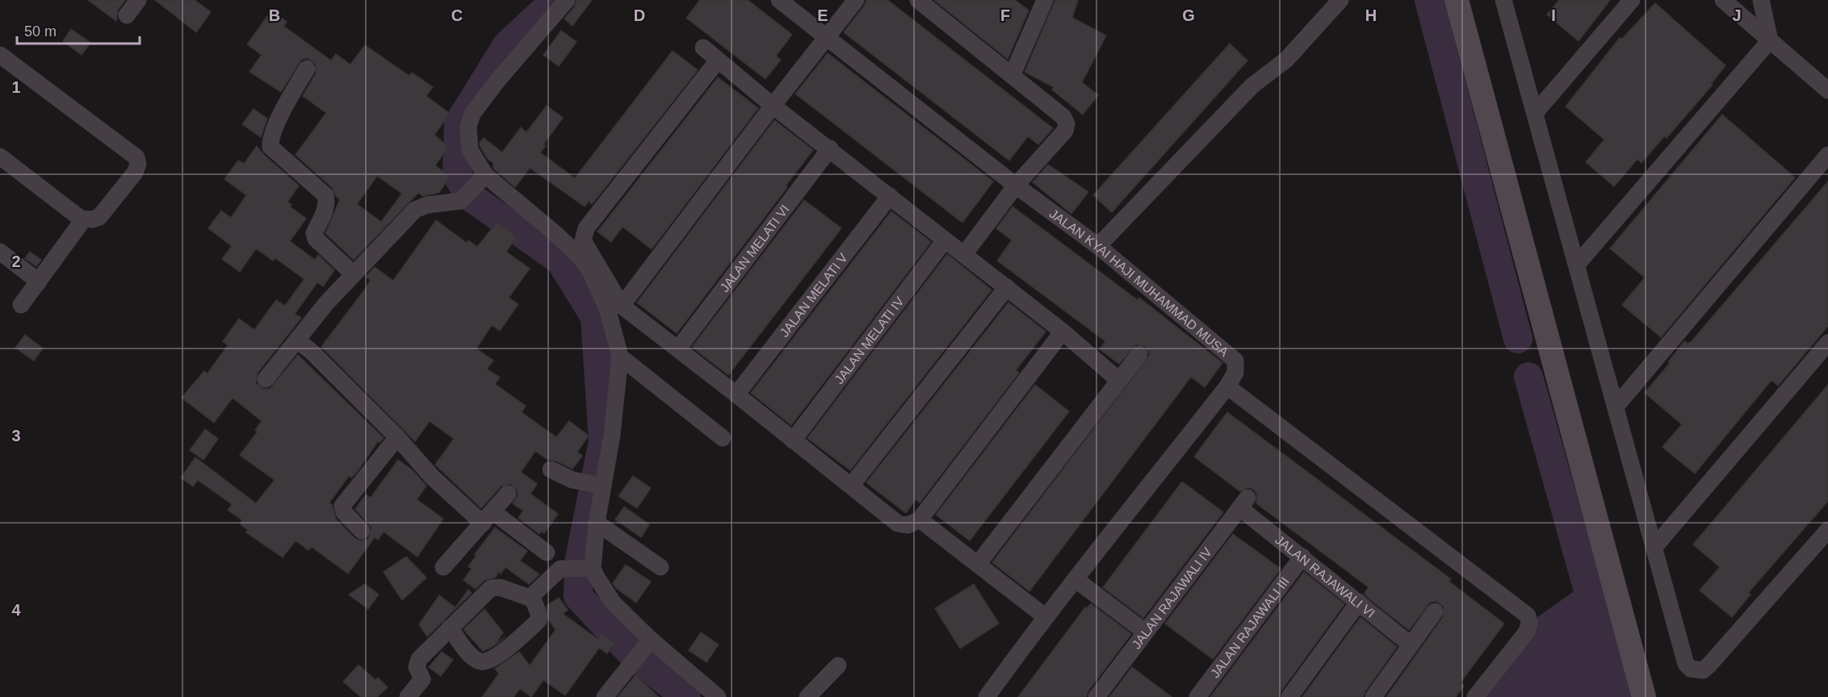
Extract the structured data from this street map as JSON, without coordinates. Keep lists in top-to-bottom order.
{
  "streets": {
    "street": [
      "JALAN MELATI VI",
      "JALAN KYAI HAJI MUHAMMAD MUSA",
      "JALAN MELATI V",
      "JALAN MELATI IV",
      "JALAN RAJAWALI VI",
      "JALAN RAJAWALI IV",
      "JALAN RAJAWALI III"
    ]
  },
  "crossings": [
    ["JALAN RAJAWALI VI", "JALAN RAJAWALI IV"],
    ["JALAN RAJAWALI VI", "JALAN RAJAWALI III"]
  ],
  "scale_bar": "50 m",
  "grid": {
    "columns": [
      "B",
      "C",
      "D",
      "E",
      "F",
      "G",
      "H",
      "I",
      "J"
    ],
    "rows": [
      "1",
      "2",
      "3",
      "4"
    ]
  }
}
